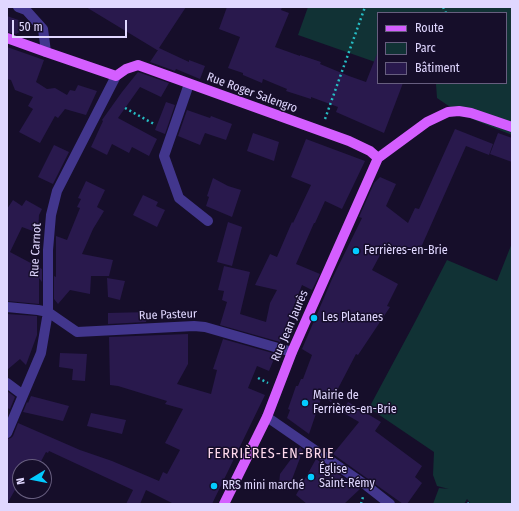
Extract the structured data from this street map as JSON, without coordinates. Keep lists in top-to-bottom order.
{
  "streets": {
    "main road": ["Rue Roger Salengro", "Rue Jean Jaurès"],
    "street": ["Rue Carnot", "Rue Pasteur"]
  },
  "crossings": [
    ["Rue Roger Salengro", "Rue Carnot"],
    ["Rue Roger Salengro", "Rue Jean Jaurès"],
    ["Rue Carnot", "Rue Pasteur"],
    ["Rue Pasteur", "Rue Jean Jaurès"]
  ],
  "districts": ["FERRIÈRES-EN-BRIE"],
  "places": [
    "Ferrières-en-Brie",
    "Les Platanes",
    "Mairie de Ferrières-en-Brie",
    "Église Saint-Rémy",
    "RRS mini marché"
  ],
  "legend": ["Route", "Parc", "Bâtiment"],
  "scale_bar": "50 m",
  "north": "left"
}
